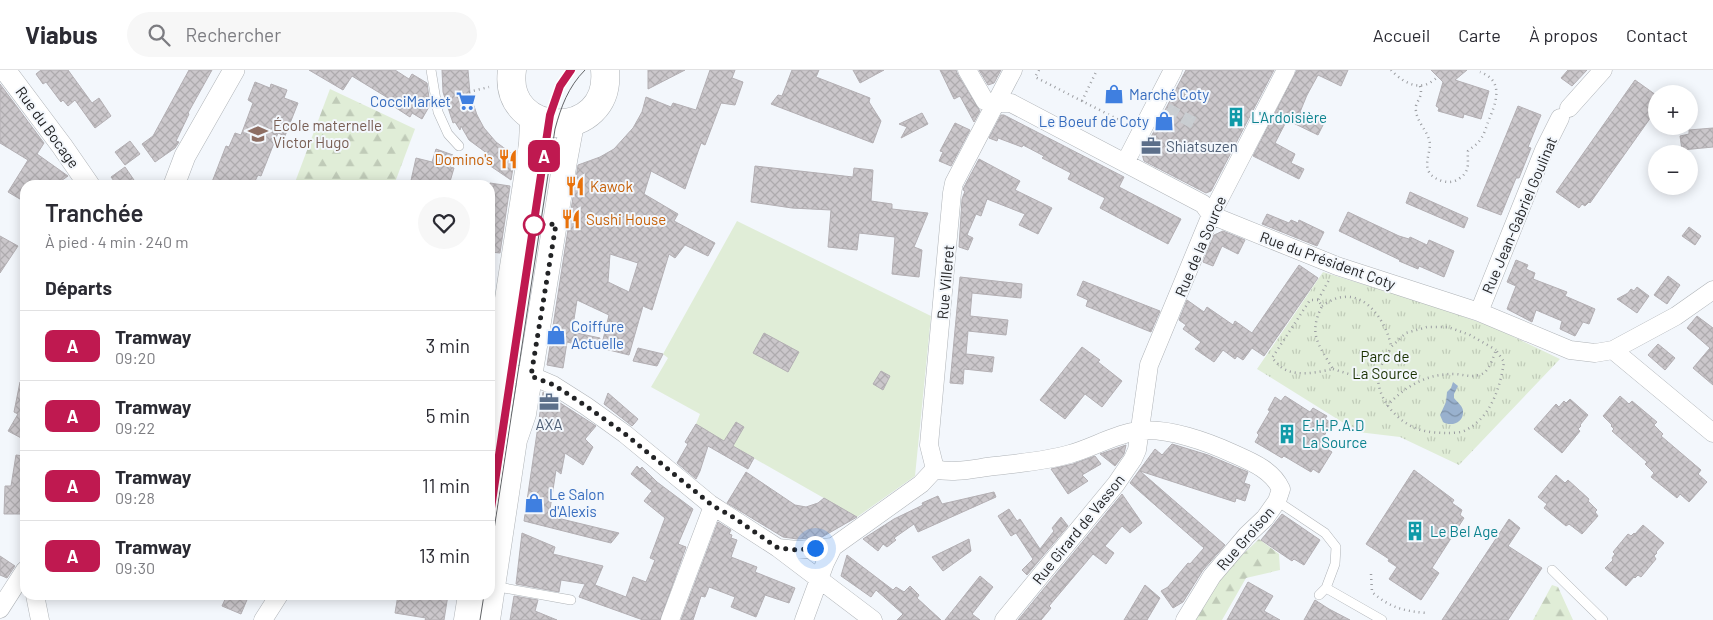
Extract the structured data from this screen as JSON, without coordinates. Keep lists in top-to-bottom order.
{
  "streets": {
    "street": [
      "Rue du Bocage",
      "Rue Jean-Gabriel Goulinat",
      "Rue de la Source",
      "Rue du Président Coty",
      "Rue Villeret",
      "Rue Girard de Vasson",
      "Rue Groison"
    ]
  },
  "crossings": [
    ["Rue Jean-Gabriel Goulinat", "Rue du Président Coty"],
    ["Rue de la Source", "Rue du Président Coty"],
    ["Rue de la Source", "Rue Girard de Vasson"],
    ["Rue de la Source", "Rue Groison"],
    ["Rue du Président Coty", "Rue Villeret"],
    ["Rue Girard de Vasson", "Rue Groison"]
  ],
  "parks": ["Parc de La Source"],
  "places": {
    "shop": [
      "Marché Coty",
      "Le Boeuf de Coty",
      "Coiffure Actuelle",
      "Le Salon d'Alexis"
    ],
    "supermarket": ["CocciMarket"],
    "building": ["L'Ardoisière", "E.H.P.A.D La Source", "Le Bel Age"],
    "school or university": ["École maternelle Victor Hugo"],
    "office": ["Shiatsuzen", "AXA"],
    "restaurant": ["Domino's", "Kawok", "Sushi House"]
  },
  "lines": ["tram line A"],
  "page": {
    "header": "Viabus",
    "search": "Rechercher",
    "nav": [
      "Accueil",
      "Carte",
      "À propos",
      "Contact"
    ],
    "on_map": "A",
    "map_buttons": ["+", "−"],
    "heading": [
      ["Tranchée", "À pied · 4 min · 240 m"],
      "Départs"
    ],
    "list": [
      {
        "mark": "A",
        "name": "Tramway",
        "note": "09:20",
        "value": "3 min"
      },
      {
        "mark": "A",
        "name": "Tramway",
        "note": "09:22",
        "value": "5 min"
      },
      {
        "mark": "A",
        "name": "Tramway",
        "note": "09:28",
        "value": "11 min"
      },
      {
        "mark": "A",
        "name": "Tramway",
        "note": "09:30",
        "value": "13 min"
      }
    ]
  }
}
